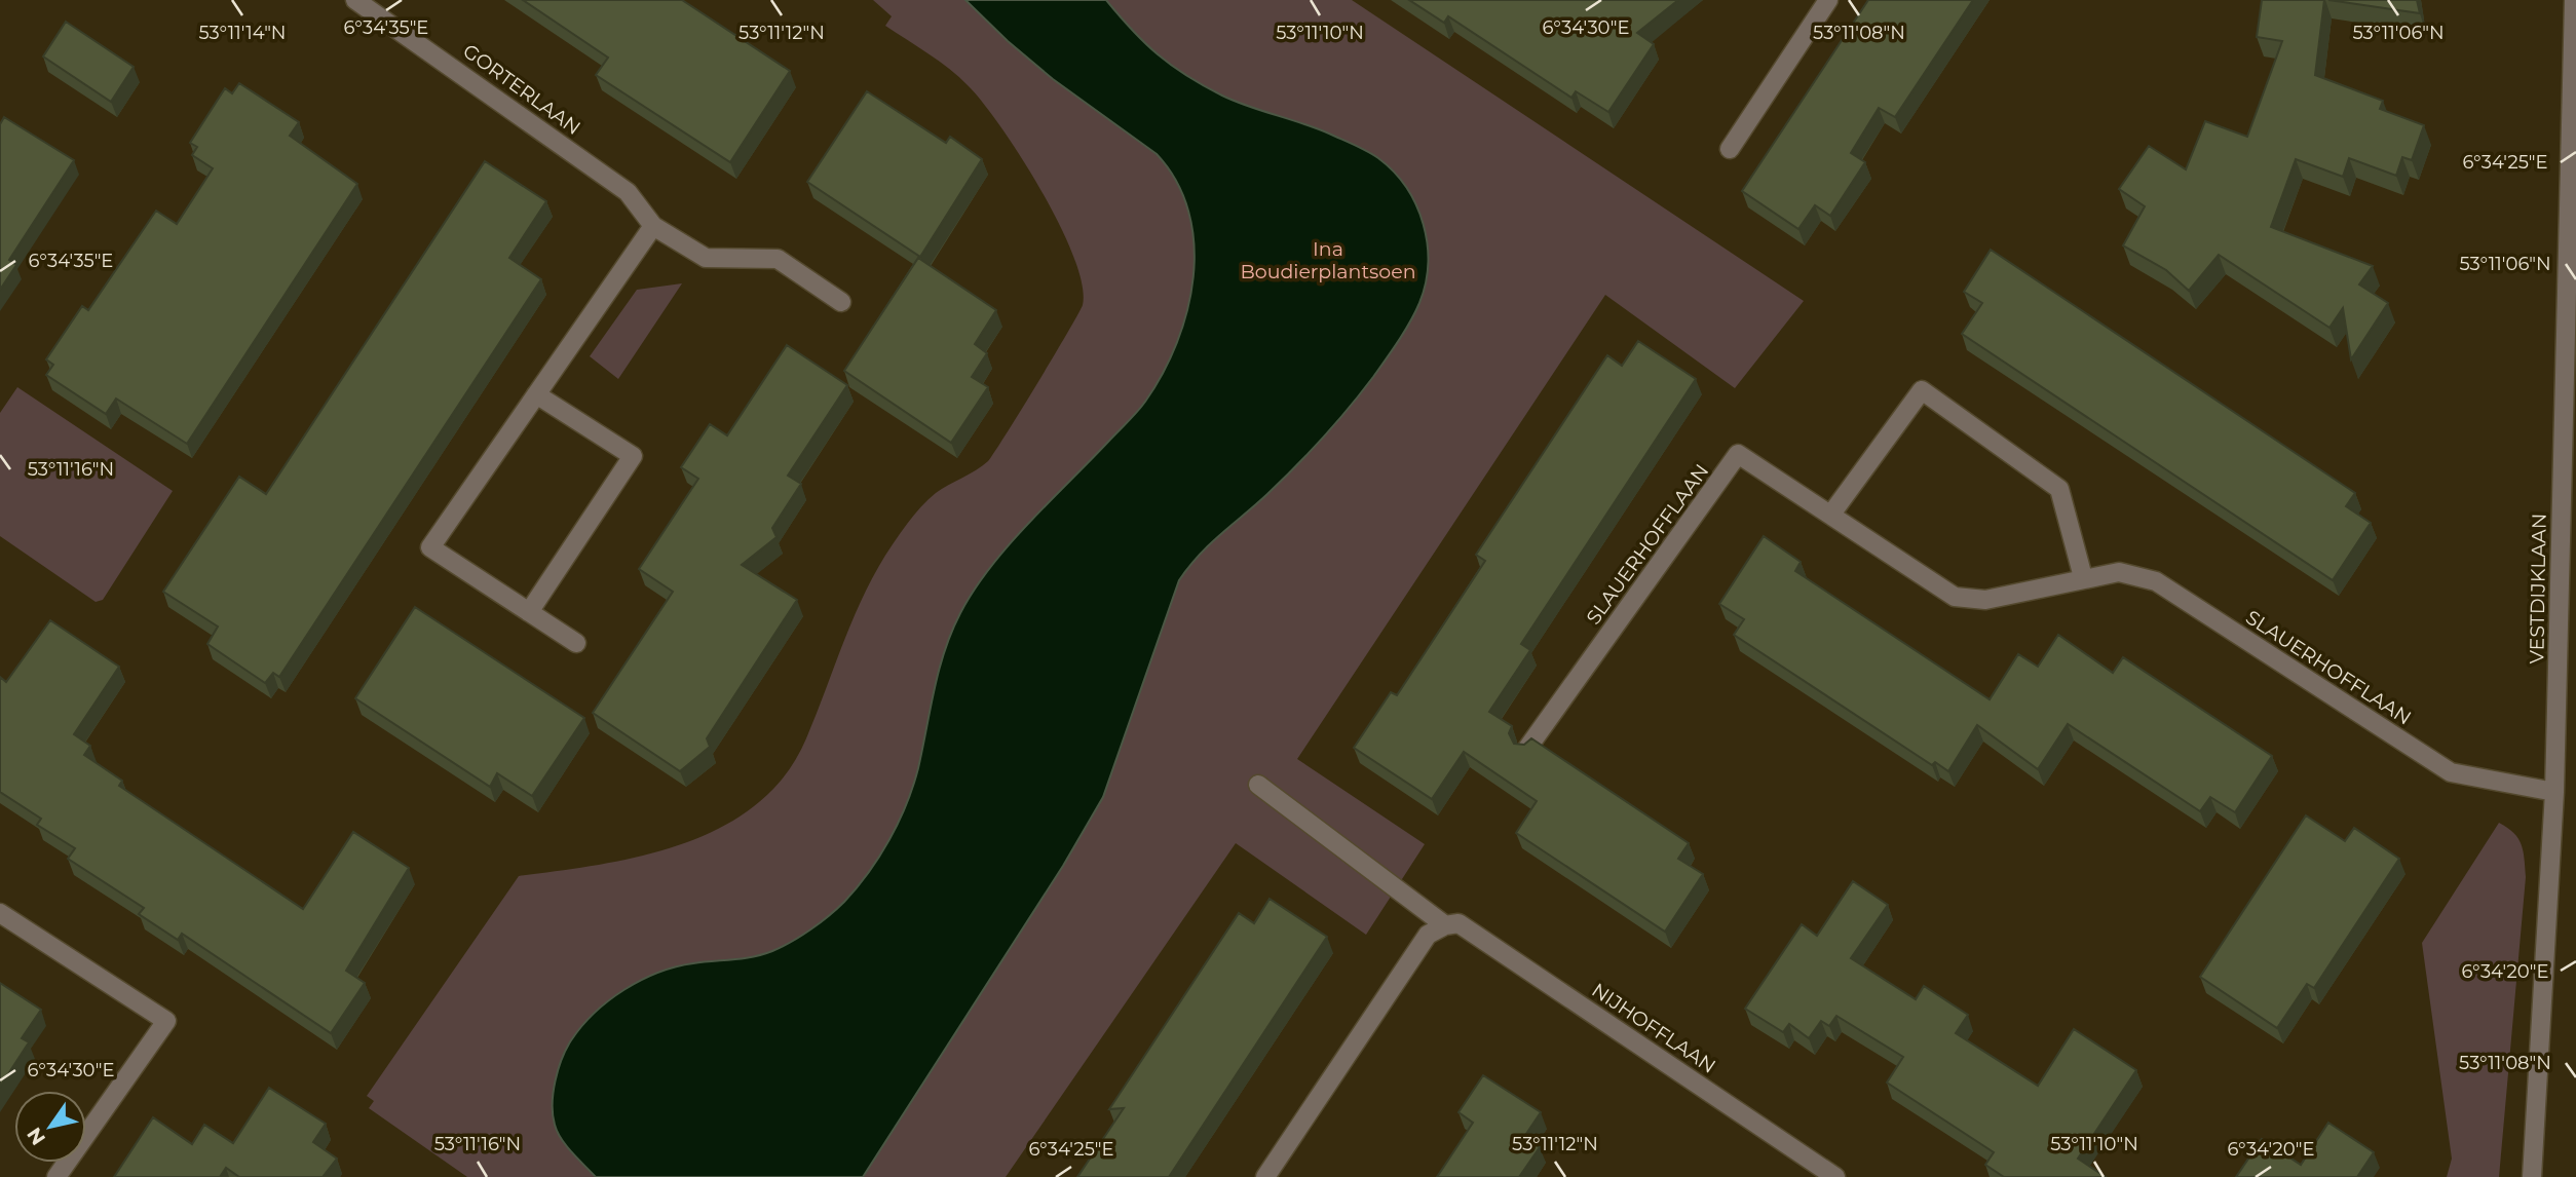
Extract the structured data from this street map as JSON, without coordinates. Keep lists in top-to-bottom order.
{
  "streets": {
    "street": [
      "GORTERLAAN",
      "SLAUERHOFFLAAN",
      "VESTDIJKLAAN",
      "NIJHOFFLAAN"
    ]
  },
  "crossings": [
    ["SLAUERHOFFLAAN", "VESTDIJKLAAN"]
  ],
  "parks": ["Ina Boudierplantsoen"],
  "north": "bottom left",
  "coordinates": [
    "6°34'35\"E",
    "6°34'30\"E",
    "53°11'14\"N",
    "53°11'12\"N",
    "53°11'10\"N",
    "53°11'08\"N",
    "53°11'06\"N",
    "6°34'25\"E",
    "53°11'16\"N",
    "6°34'20\"E"
  ]
}
